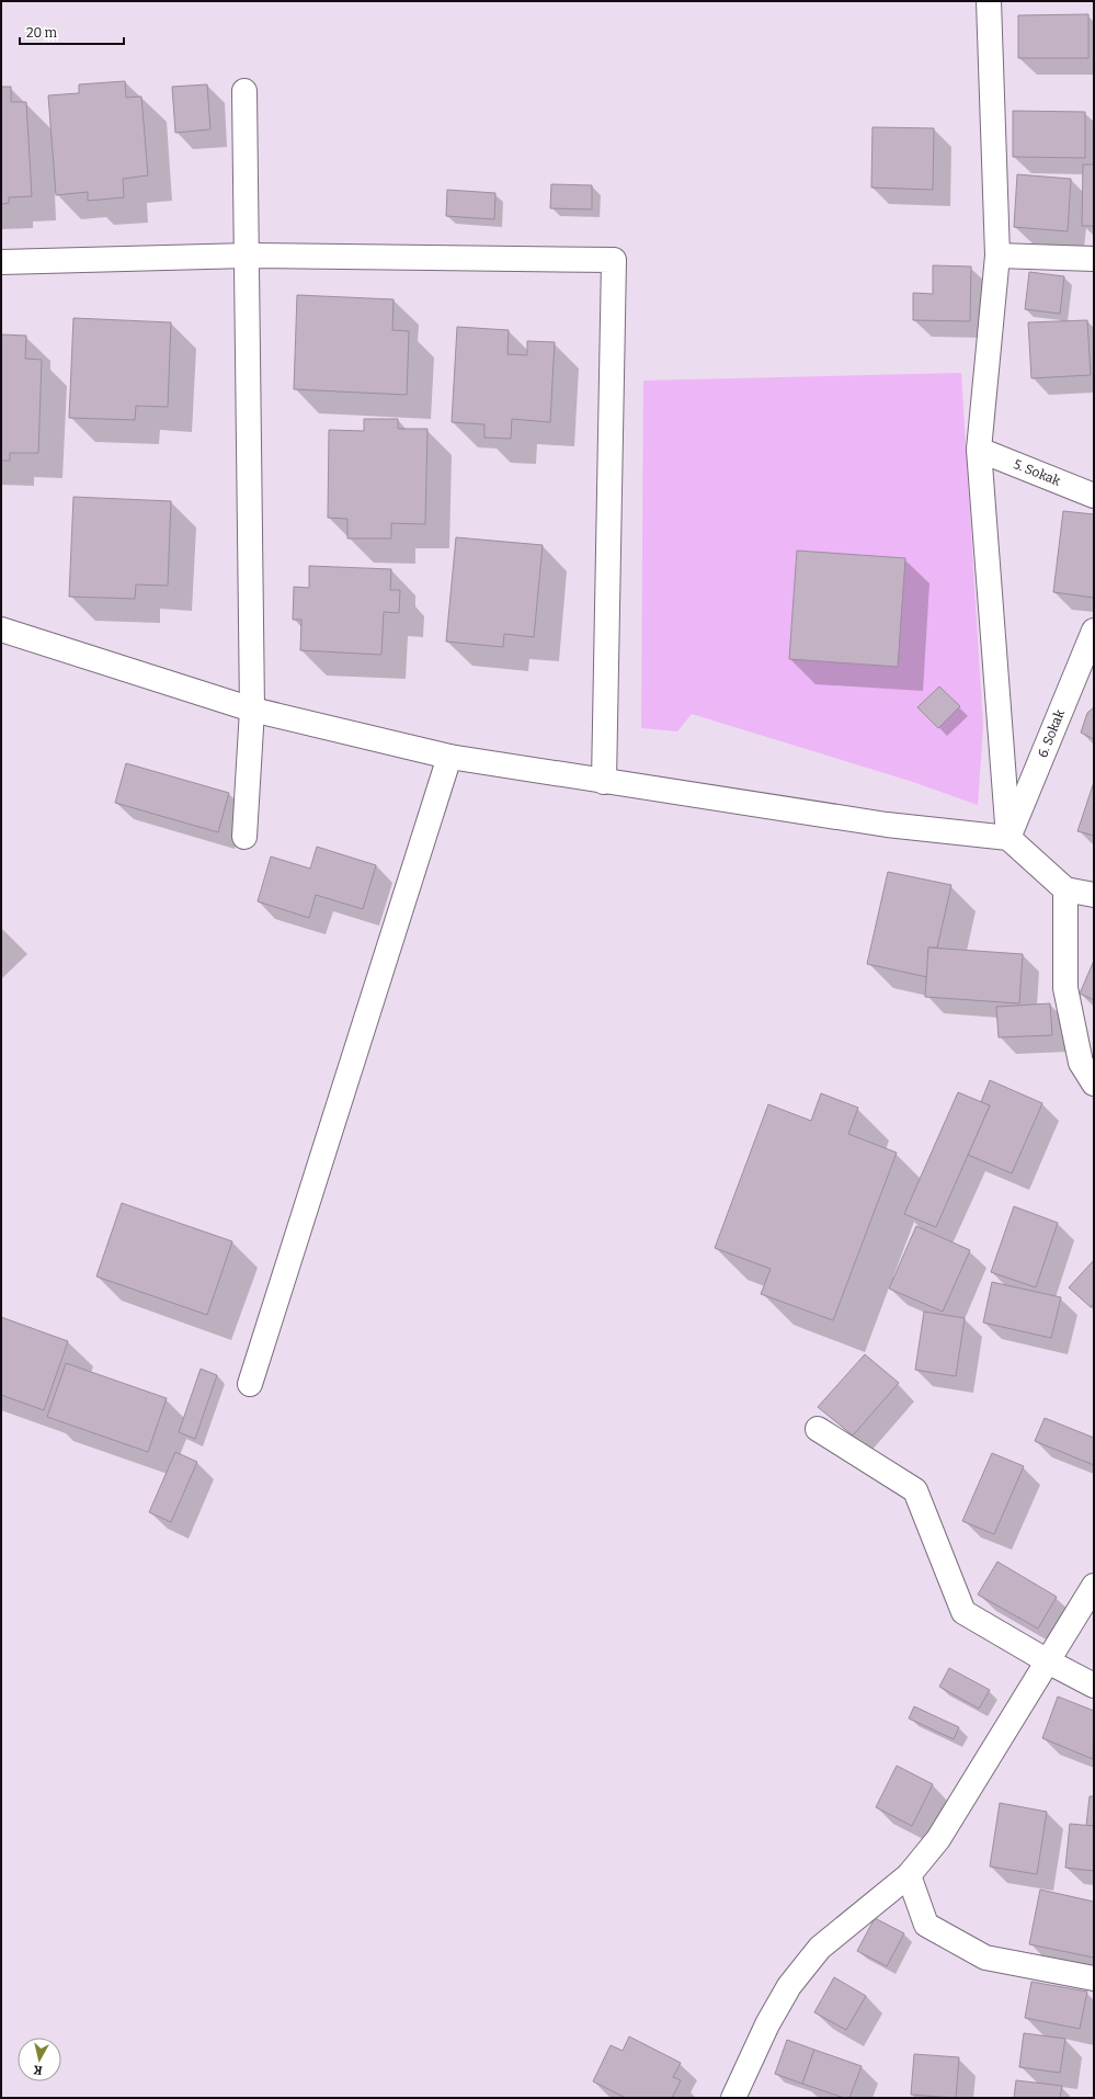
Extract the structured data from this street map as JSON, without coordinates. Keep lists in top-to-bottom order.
{
  "streets": {
    "street": ["5. Sokak", "6. Sokak"]
  },
  "scale_bar": "20 m",
  "north": "bottom"
}
